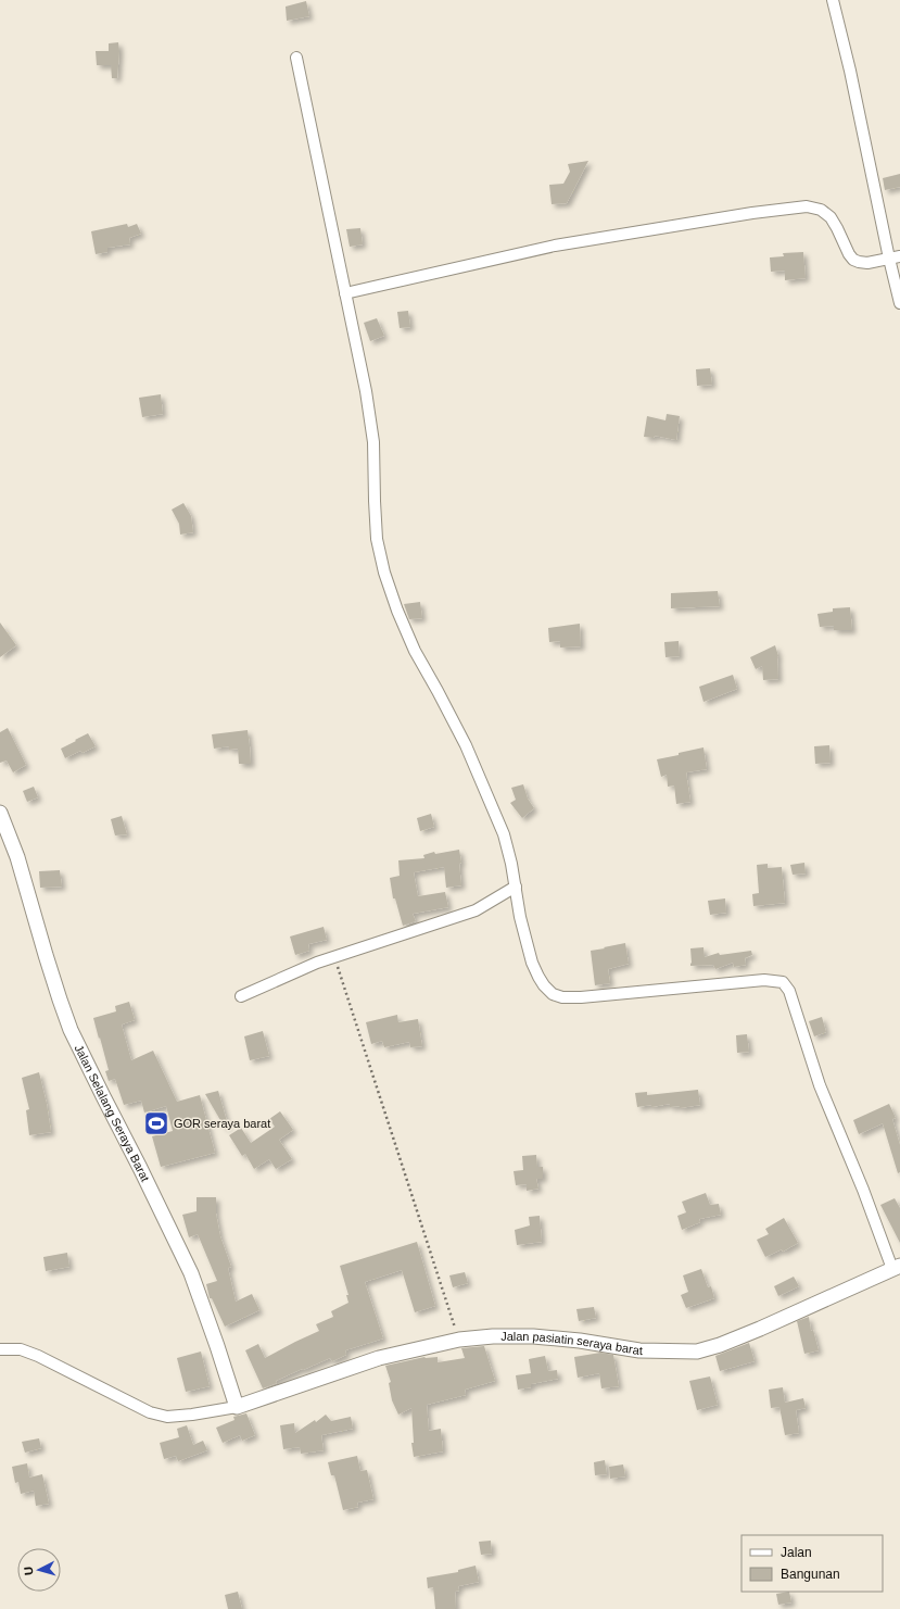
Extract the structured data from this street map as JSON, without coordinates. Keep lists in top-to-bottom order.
{
  "streets": {
    "street": ["Jalan Selalang Seraya Barat", "Jalan pasiatin seraya barat"]
  },
  "crossings": [
    ["Jalan Selalang Seraya Barat", "Jalan pasiatin seraya barat"]
  ],
  "places": {
    "sports": ["GOR seraya barat"]
  },
  "legend": ["Jalan", "Bangunan"],
  "north": "left"
}
